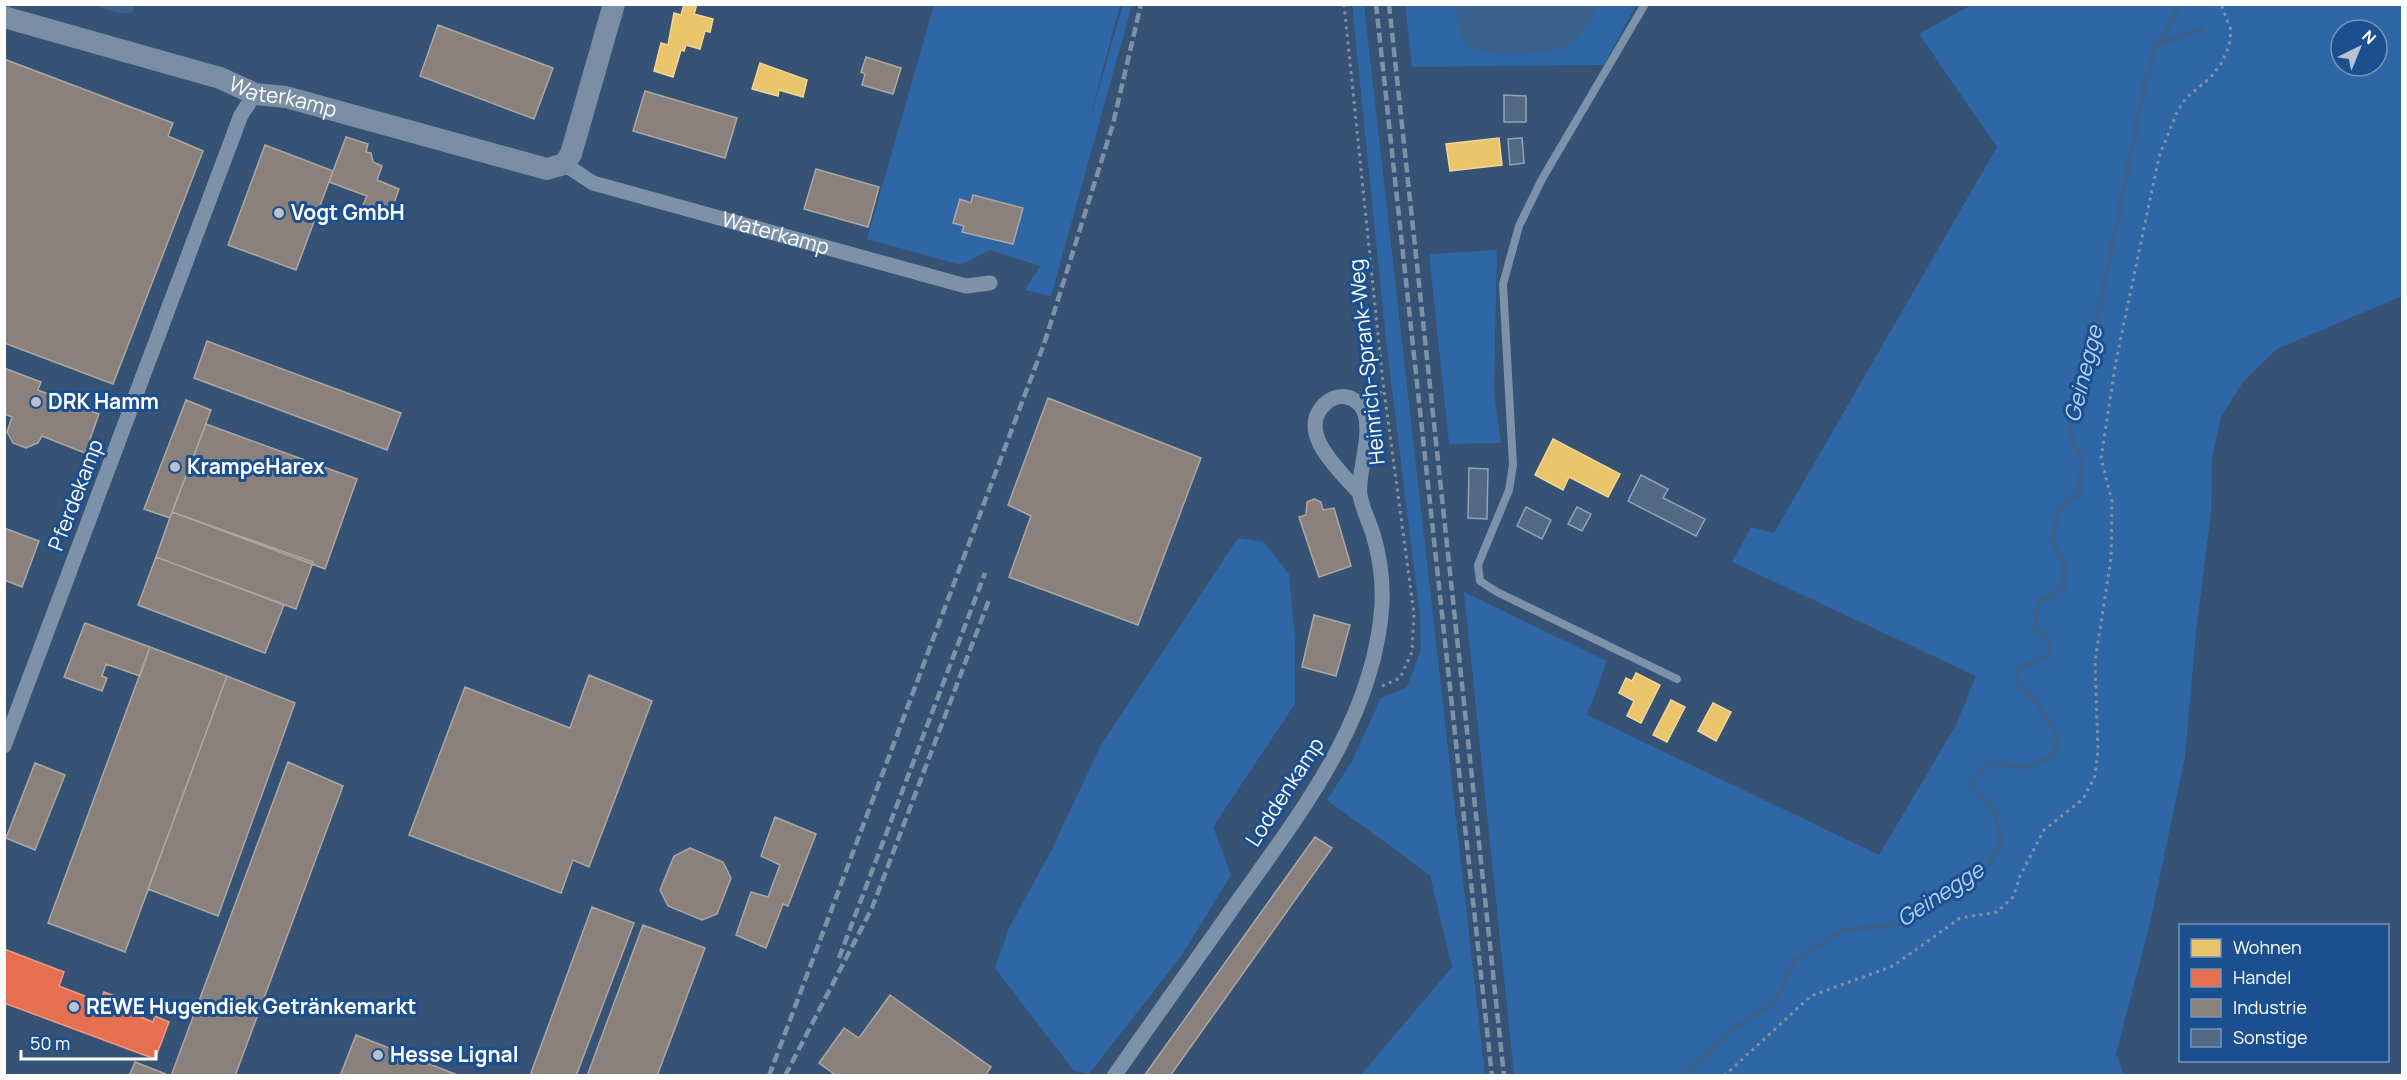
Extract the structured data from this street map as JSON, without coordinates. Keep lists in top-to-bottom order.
{
  "streets": {
    "street": ["Waterkamp", "Pferdekamp", "Loddenkamp"],
    "path": ["Heinrich-Sprank-Weg"]
  },
  "crossings": [
    ["Waterkamp", "Pferdekamp"],
    ["Heinrich-Sprank-Weg", "Loddenkamp"]
  ],
  "water": ["Geinegge"],
  "places": [
    "Vogt GmbH",
    "DRK Hamm",
    "KrampeHarex",
    "REWE Hugendiek Getränkemarkt",
    "Hesse Lignal"
  ],
  "legend": [
    "Wohnen",
    "Handel",
    "Industrie",
    "Sonstige"
  ],
  "scale_bar": "50 m",
  "north": "top right"
}
